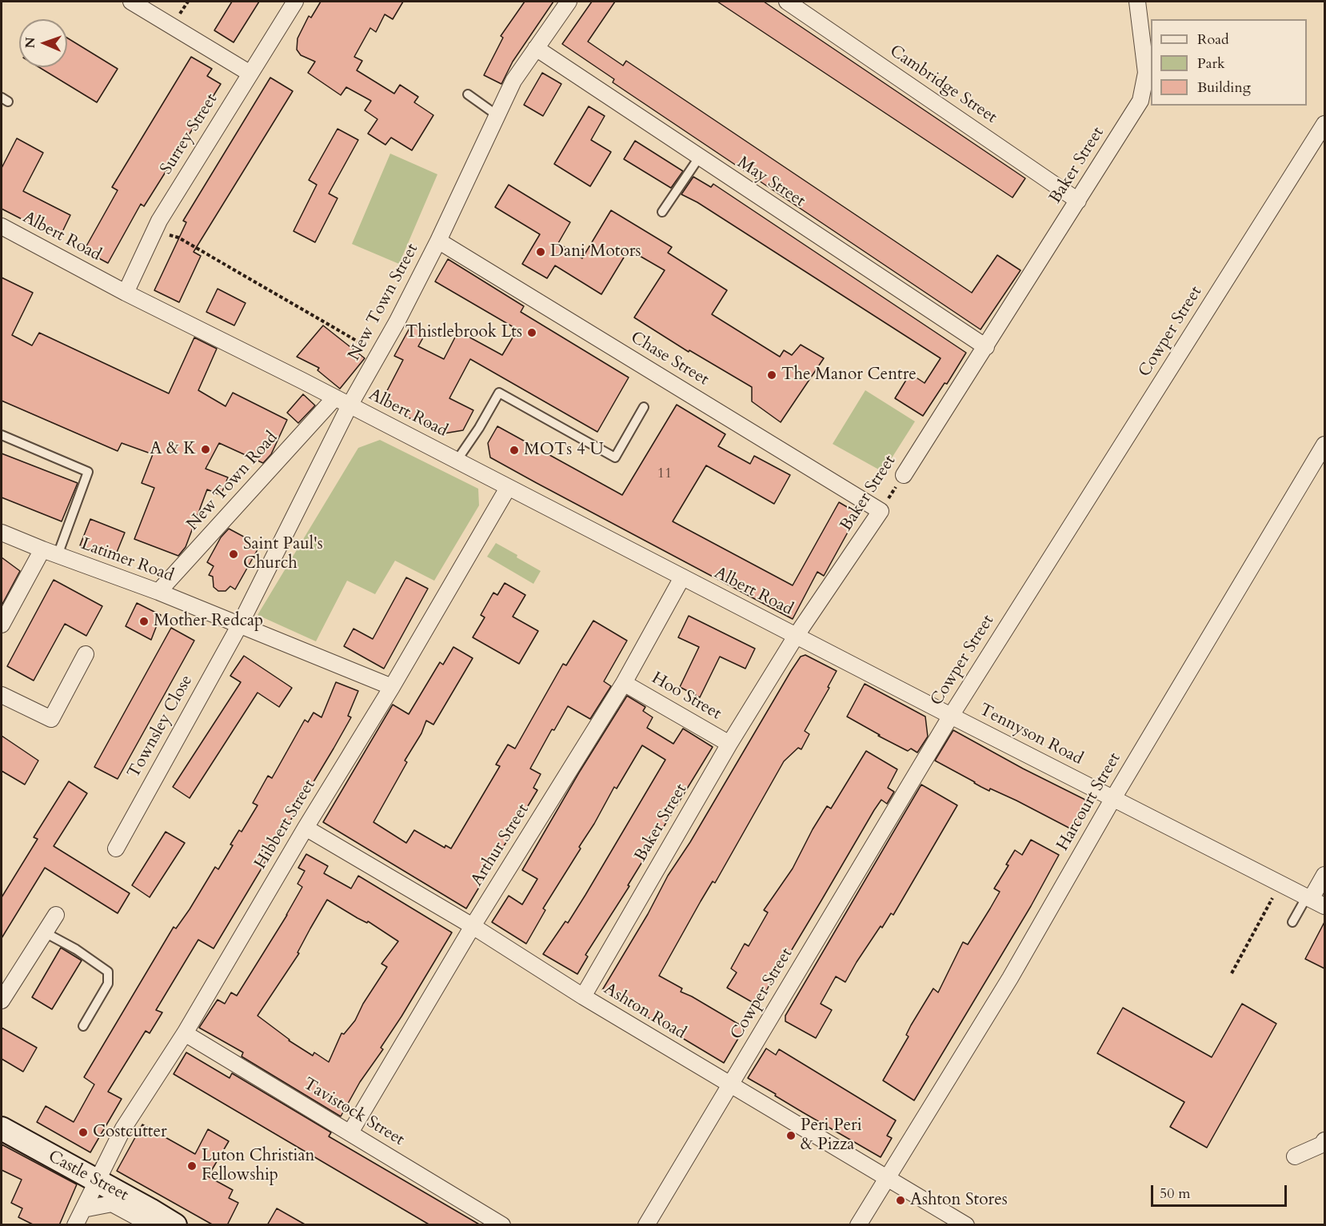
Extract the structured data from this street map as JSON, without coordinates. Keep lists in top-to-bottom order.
{
  "streets": {
    "street": [
      "Cambridge Street",
      "Surrey Street",
      "Baker Street",
      "May Street",
      "Albert Road",
      "New Town Street",
      "Cowper Street",
      "Chase Street",
      "New Town Road",
      "Latimer Road",
      "Hoo Street",
      "Townsley Close",
      "Tennyson Road",
      "Harcourt Street",
      "Hibbert Street",
      "Arthur Street",
      "Ashton Road",
      "Tavistock Street",
      "Castle Street"
    ]
  },
  "crossings": [
    ["Cambridge Street", "Baker Street"],
    ["Surrey Street", "Albert Road"],
    ["Baker Street", "May Street"],
    ["Baker Street", "Albert Road"],
    ["Baker Street", "Chase Street"],
    ["Baker Street", "Hoo Street"],
    ["Baker Street", "Tennyson Road"],
    ["Baker Street", "Ashton Road"],
    ["May Street", "New Town Street"],
    ["Albert Road", "New Town Street"],
    ["Albert Road", "New Town Road"],
    ["Albert Road", "Tennyson Road"],
    ["Albert Road", "Hibbert Street"],
    ["Albert Road", "Arthur Street"],
    ["New Town Street", "Chase Street"],
    ["New Town Street", "Latimer Road"],
    ["New Town Street", "Townsley Close"],
    ["Cowper Street", "Tennyson Road"],
    ["Cowper Street", "Ashton Road"],
    ["New Town Road", "Latimer Road"],
    ["Latimer Road", "Townsley Close"],
    ["Latimer Road", "Hibbert Street"],
    ["Hoo Street", "Arthur Street"],
    ["Tennyson Road", "Harcourt Street"],
    ["Harcourt Street", "Ashton Road"],
    ["Hibbert Street", "Ashton Road"],
    ["Hibbert Street", "Tavistock Street"],
    ["Hibbert Street", "Castle Street"],
    ["Arthur Street", "Ashton Road"],
    ["Arthur Street", "Tavistock Street"]
  ],
  "places": [
    "Dani Motors",
    "Thistlebrook Lts",
    "The Manor Centre",
    "A & K",
    "MOTs 4 U",
    "Saint Paul's Church",
    "Mother Redcap",
    "Costcutter",
    "Peri Peri & Pizza",
    "Luton Christian Fellowship",
    "Ashton Stores"
  ],
  "house_numbers": ["11"],
  "legend": ["Road", "Park", "Building"],
  "scale_bar": "50 m",
  "north": "left"
}
